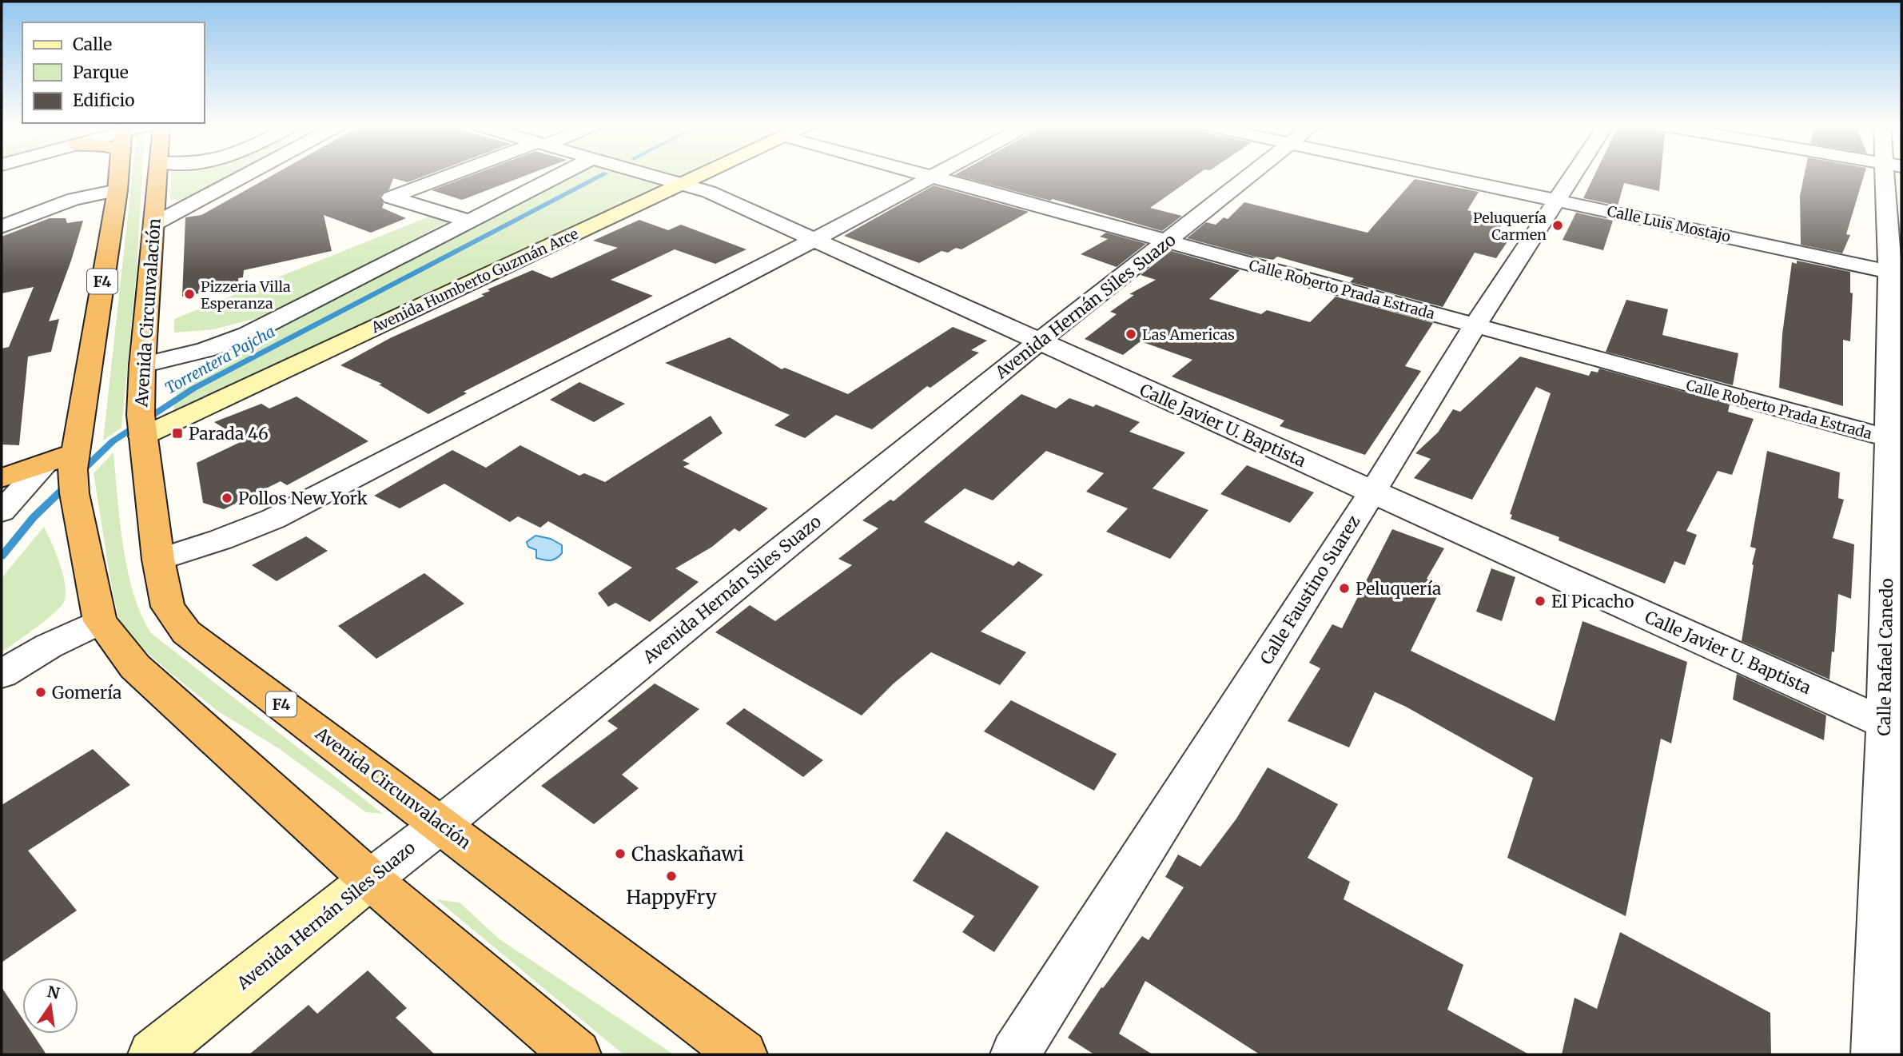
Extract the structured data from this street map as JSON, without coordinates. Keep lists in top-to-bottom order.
{
  "streets": {
    "highway": ["F4", "Avenida Circunvalación"],
    "main road": ["Avenida Humberto Guzmán Arce", "Avenida Hernán Siles Suazo"],
    "street": [
      "Calle Luis Mostajo",
      "Calle Roberto Prada Estrada",
      "Calle Javier U. Baptista",
      "Calle Faustino Suarez",
      "Calle Rafael Canedo"
    ]
  },
  "crossings": [
    ["Calle Luis Mostajo", "Calle Faustino Suarez"],
    ["Calle Luis Mostajo", "Calle Rafael Canedo"],
    ["Avenida Humberto Guzmán Arce", "Avenida Circunvalación"],
    ["Avenida Humberto Guzmán Arce", "Calle Javier U. Baptista"],
    ["F4", "Avenida Hernán Siles Suazo"],
    ["Calle Roberto Prada Estrada", "Avenida Hernán Siles Suazo"],
    ["Calle Roberto Prada Estrada", "Calle Faustino Suarez"],
    ["Calle Roberto Prada Estrada", "Calle Rafael Canedo"],
    ["Avenida Hernán Siles Suazo", "Avenida Circunvalación"],
    ["Avenida Hernán Siles Suazo", "Calle Javier U. Baptista"],
    ["Calle Javier U. Baptista", "Calle Faustino Suarez"],
    ["Calle Javier U. Baptista", "Calle Rafael Canedo"]
  ],
  "water": ["Torrentera Pajcha"],
  "places": {
    "other": [
      "Peluquería Carmen",
      "Pizzeria Villa Esperanza",
      "Las Americas",
      "Pollos New York",
      "Peluquería",
      "El Picacho",
      "Gomería",
      "Chaskañawi",
      "HappyFry"
    ],
    "transit": ["Parada 46"]
  },
  "legend": ["Calle", "Parque", "Edificio"],
  "north": "top"
}
